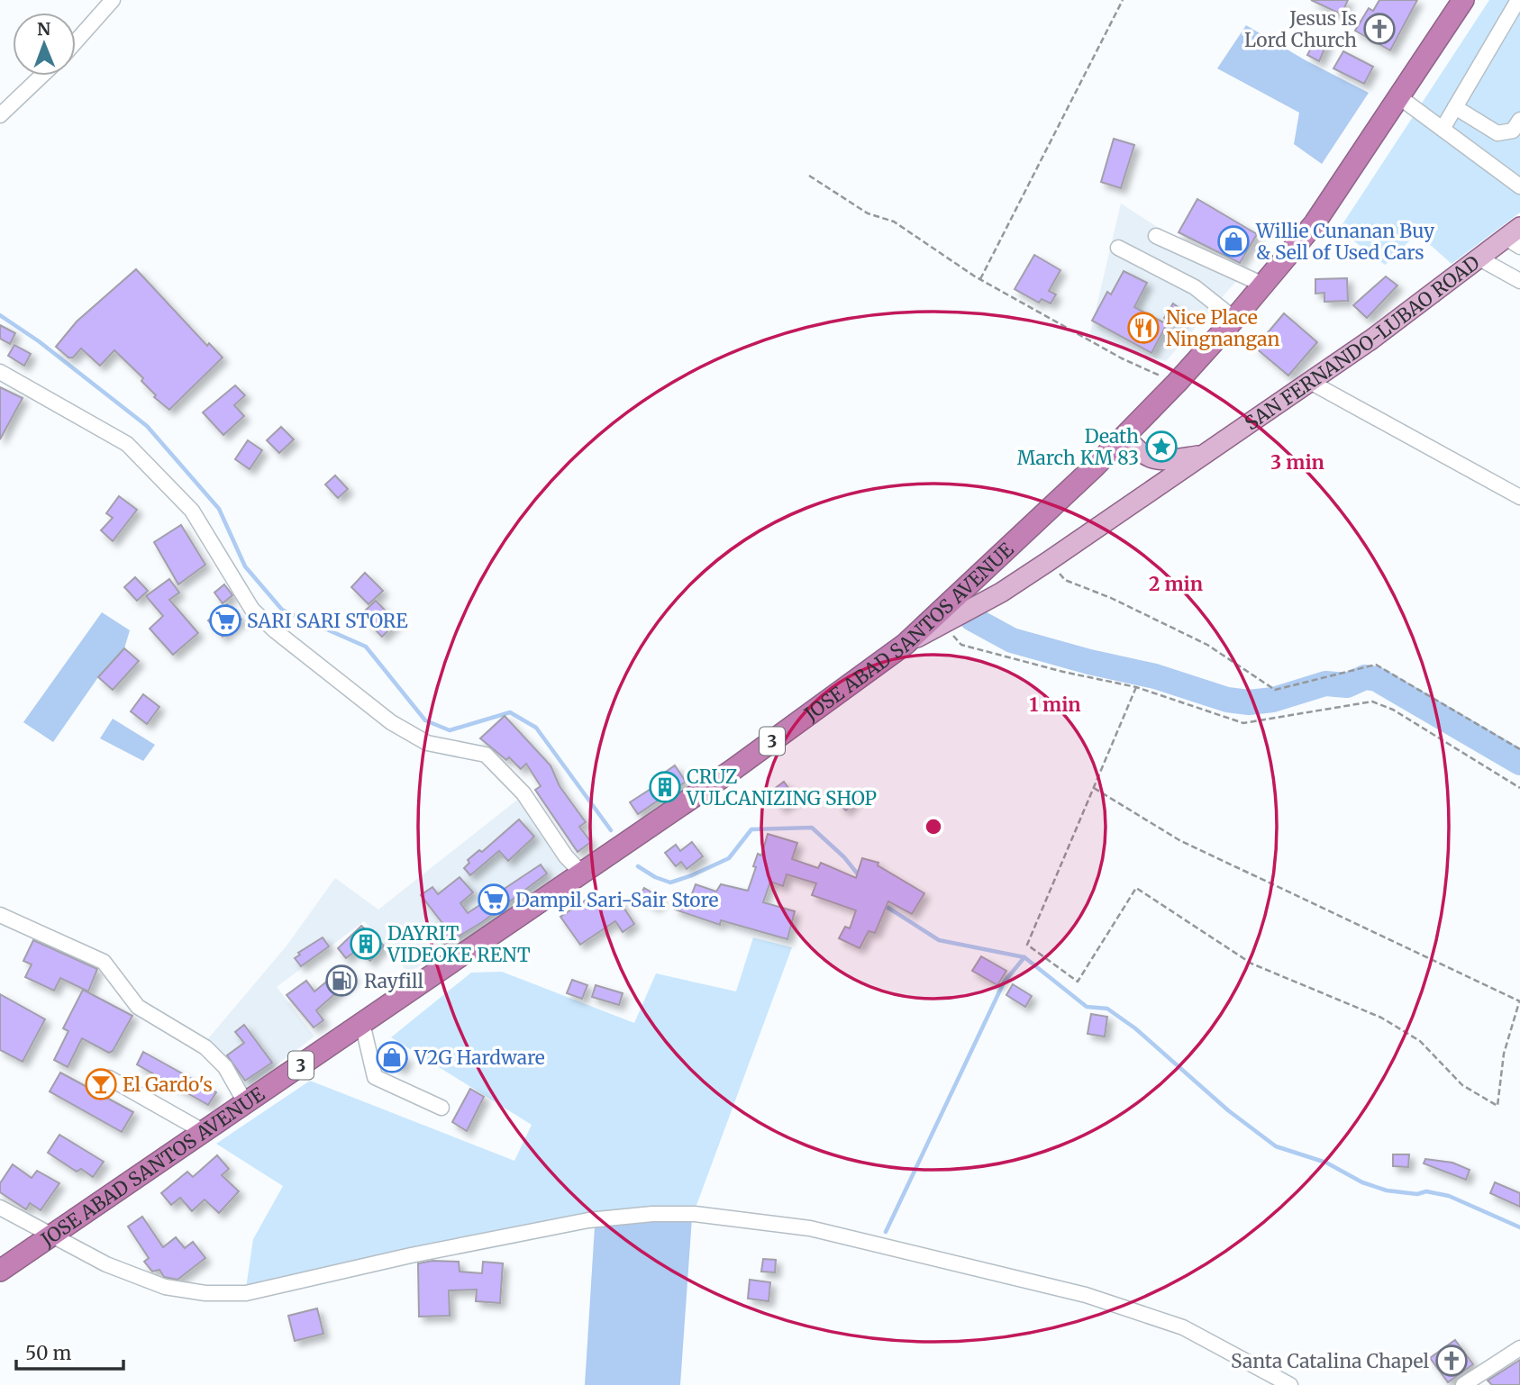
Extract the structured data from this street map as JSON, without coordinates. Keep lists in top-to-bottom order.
{
  "streets": {
    "highway": ["JOSE ABAD SANTOS AVENUE", "3"],
    "main road": ["SAN FERNANDO-LUBAO ROAD"]
  },
  "crossings": [
    ["SAN FERNANDO-LUBAO ROAD", "JOSE ABAD SANTOS AVENUE"]
  ],
  "places": {
    "church": ["Jesus Is Lord Church", "Santa Catalina Chapel"],
    "shop": ["Willie Cunanan Buy & Sell of Used Cars", "V2G Hardware"],
    "restaurant": ["Nice Place Ningnangan"],
    "place": ["Death March KM 83"],
    "supermarket": ["SARI SARI STORE", "Dampil Sari-Sair Store"],
    "building": ["CRUZ VULCANIZING SHOP", "DAYRIT VIDEOKE RENT"],
    "fuel station": ["Rayfill"],
    "bar": ["El Gardo's"]
  },
  "scale_bar": "50 m",
  "north": "top",
  "rings": ["3 min", "2 min", "1 min"]
}
